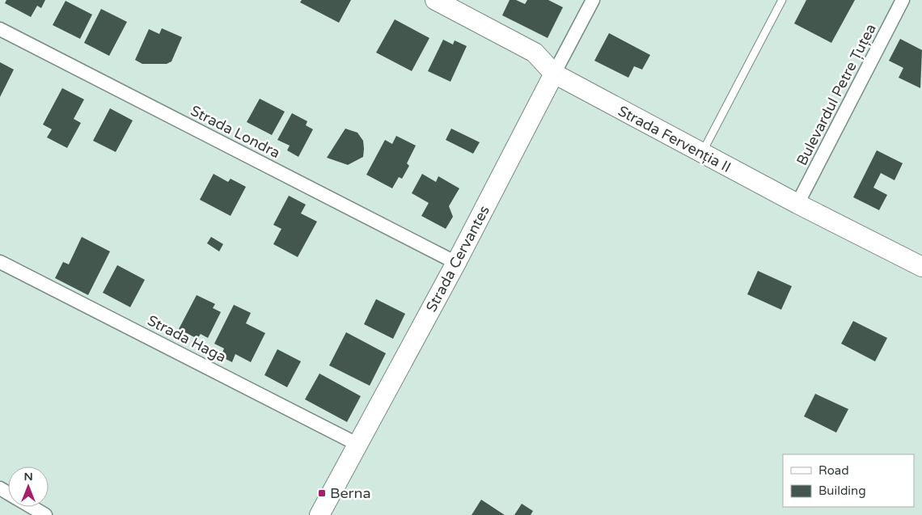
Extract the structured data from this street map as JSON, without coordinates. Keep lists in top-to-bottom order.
{
  "streets": {
    "street": [
      "Bulevardul Petre Țuțea",
      "Strada Londra",
      "Strada Fervenția II",
      "Strada Cervantes",
      "Strada Haga"
    ]
  },
  "crossings": [
    ["Bulevardul Petre Țuțea", "Strada Fervenția II"],
    ["Strada Londra", "Strada Cervantes"],
    ["Strada Fervenția II", "Strada Cervantes"],
    ["Strada Cervantes", "Strada Haga"]
  ],
  "places": {
    "transit": ["Berna"]
  },
  "legend": ["Road", "Building"],
  "north": "top"
}
